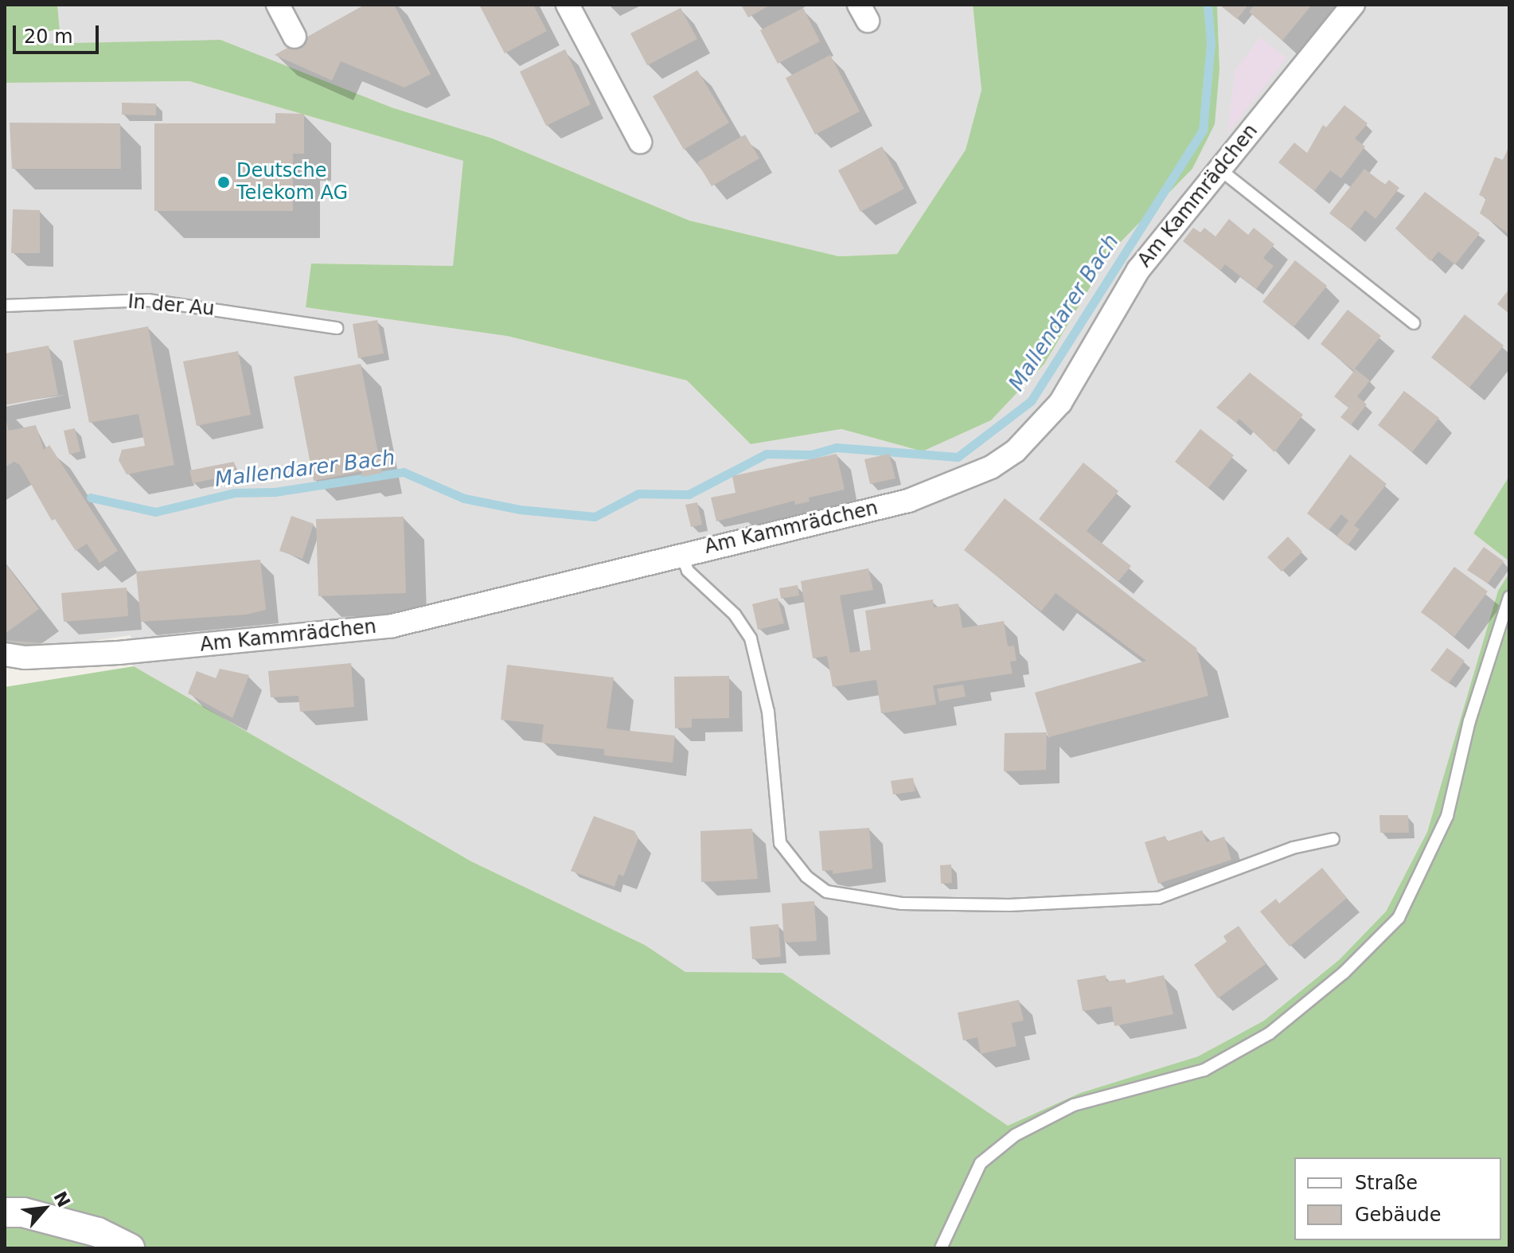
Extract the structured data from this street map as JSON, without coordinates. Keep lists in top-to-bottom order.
{
  "streets": {
    "street": ["Am Kammrädchen"],
    "lane": ["In der Au"]
  },
  "water": ["Mallendarer Bach"],
  "places": ["Deutsche Telekom AG"],
  "legend": ["Straße", "Gebäude"],
  "scale_bar": "20 m",
  "north": "top right"
}
